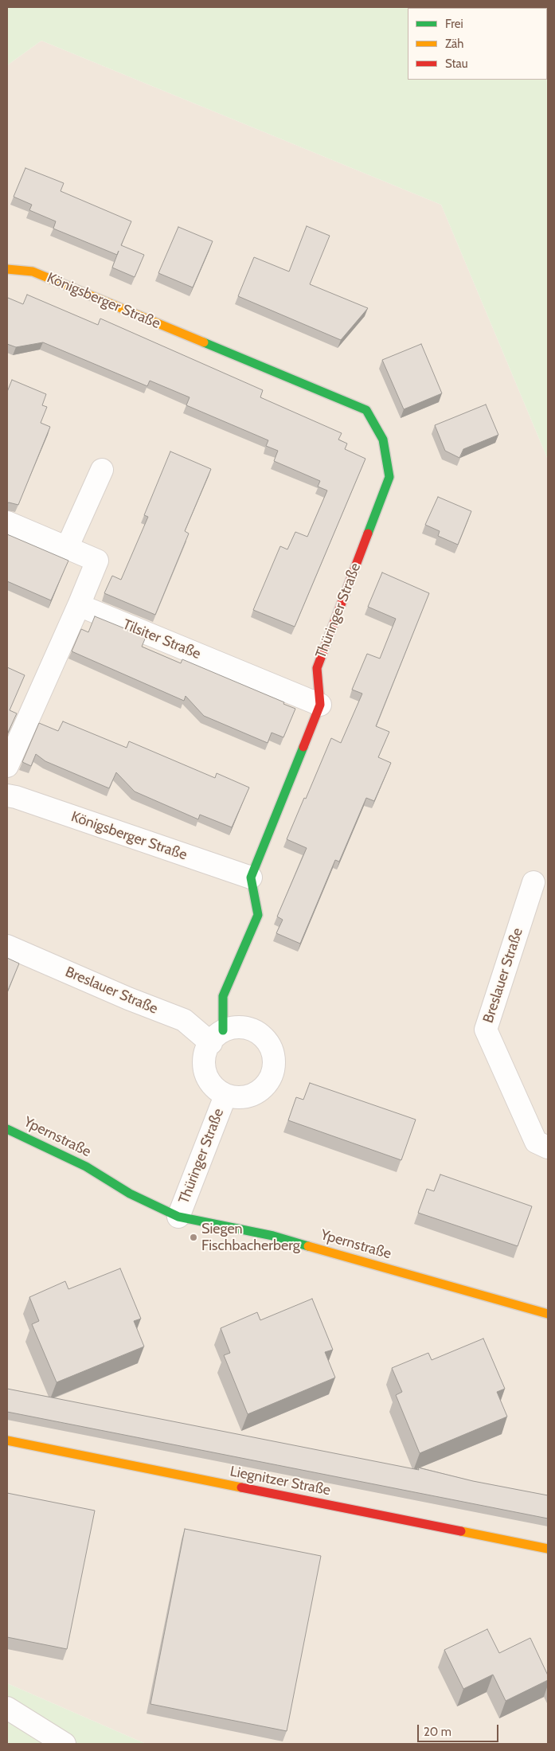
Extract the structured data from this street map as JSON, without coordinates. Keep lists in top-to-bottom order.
{
  "streets": {
    "street": [
      "Königsberger Straße",
      "Thüringer Straße",
      "Tilsiter Straße",
      "Breslauer Straße",
      "Ypernstraße",
      "Liegnitzer Straße"
    ]
  },
  "crossings": [
    ["Königsberger Straße", "Thüringer Straße"],
    ["Thüringer Straße", "Tilsiter Straße"],
    ["Thüringer Straße", "Breslauer Straße"],
    ["Thüringer Straße", "Ypernstraße"]
  ],
  "places": ["Siegen Fischbacherberg"],
  "legend": ["Frei", "Zäh", "Stau"],
  "scale_bar": "20 m"
}
